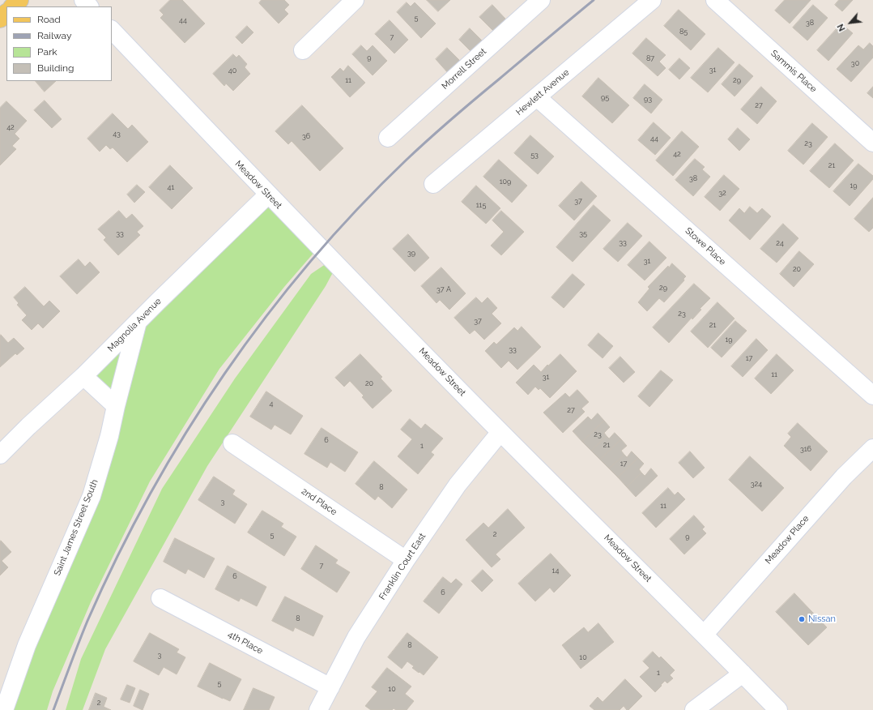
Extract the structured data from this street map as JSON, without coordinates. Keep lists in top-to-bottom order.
{
  "streets": {
    "street": [
      "Morrell Street",
      "Sammis Place",
      "Hewlett Avenue",
      "Meadow Street",
      "Stowe Place",
      "Magnolia Avenue",
      "2nd Place",
      "Saint James Street South",
      "Meadow Place",
      "Franklin Court East",
      "4th Place"
    ]
  },
  "crossings": [
    ["Hewlett Avenue", "Stowe Place"],
    ["Meadow Street", "Magnolia Avenue"],
    ["Meadow Street", "Meadow Place"],
    ["Meadow Street", "Franklin Court East"],
    ["Magnolia Avenue", "Saint James Street South"],
    ["2nd Place", "Franklin Court East"],
    ["Franklin Court East", "4th Place"]
  ],
  "places": ["Nissan"],
  "house_numbers": [
    "5",
    "44",
    "38",
    "85",
    "7",
    "9",
    "87",
    "30",
    "31",
    "40",
    "11",
    "29",
    "95",
    "93",
    "27",
    "42",
    "43",
    "36",
    "44",
    "23",
    "42",
    "53",
    "21",
    "38",
    "109",
    "19",
    "41",
    "32",
    "37",
    "115",
    "33",
    "35",
    "33",
    "24",
    "39",
    "31",
    "20",
    "29",
    "37 A",
    "23",
    "37",
    "21",
    "19",
    "33",
    "17",
    "11",
    "31",
    "20",
    "4",
    "27",
    "23",
    "6",
    "21",
    "1",
    "316",
    "17",
    "324",
    "8",
    "3",
    "11",
    "2",
    "5",
    "9",
    "7",
    "14",
    "6",
    "6",
    "8",
    "8",
    "3",
    "10",
    "1",
    "5",
    "10",
    "2"
  ],
  "legend": [
    "Road",
    "Railway",
    "Park",
    "Building"
  ],
  "north": "bottom left"
}
